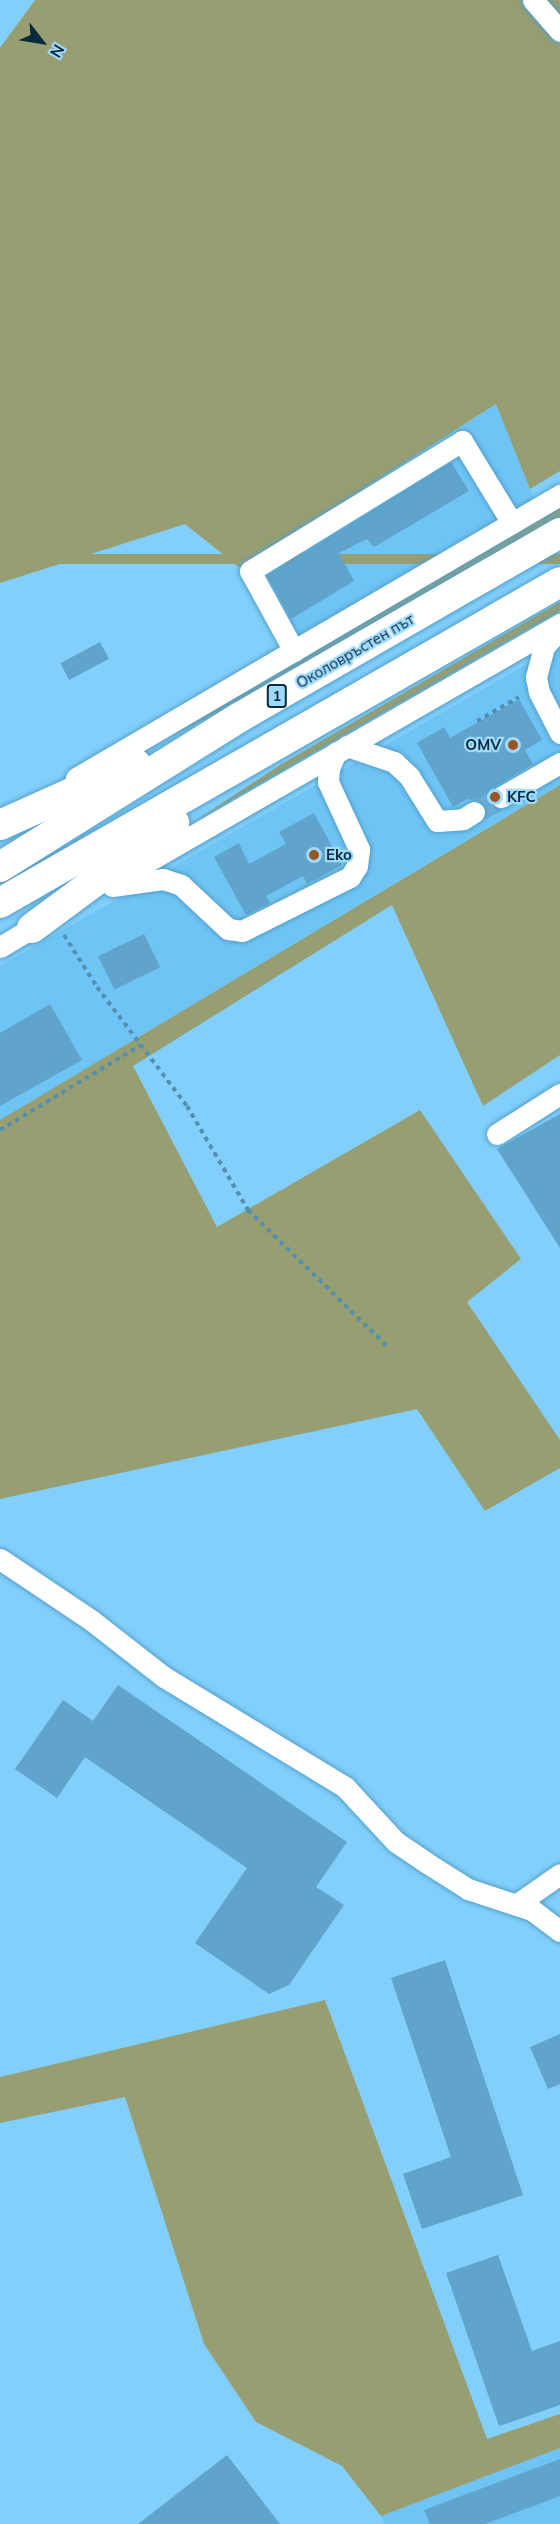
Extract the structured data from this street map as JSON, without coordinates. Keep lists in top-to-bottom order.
{
  "streets": {
    "highway": ["Околовръстен път", "1"]
  },
  "places": ["OMV", "KFC", "Eko"],
  "north": "bottom right"
}
